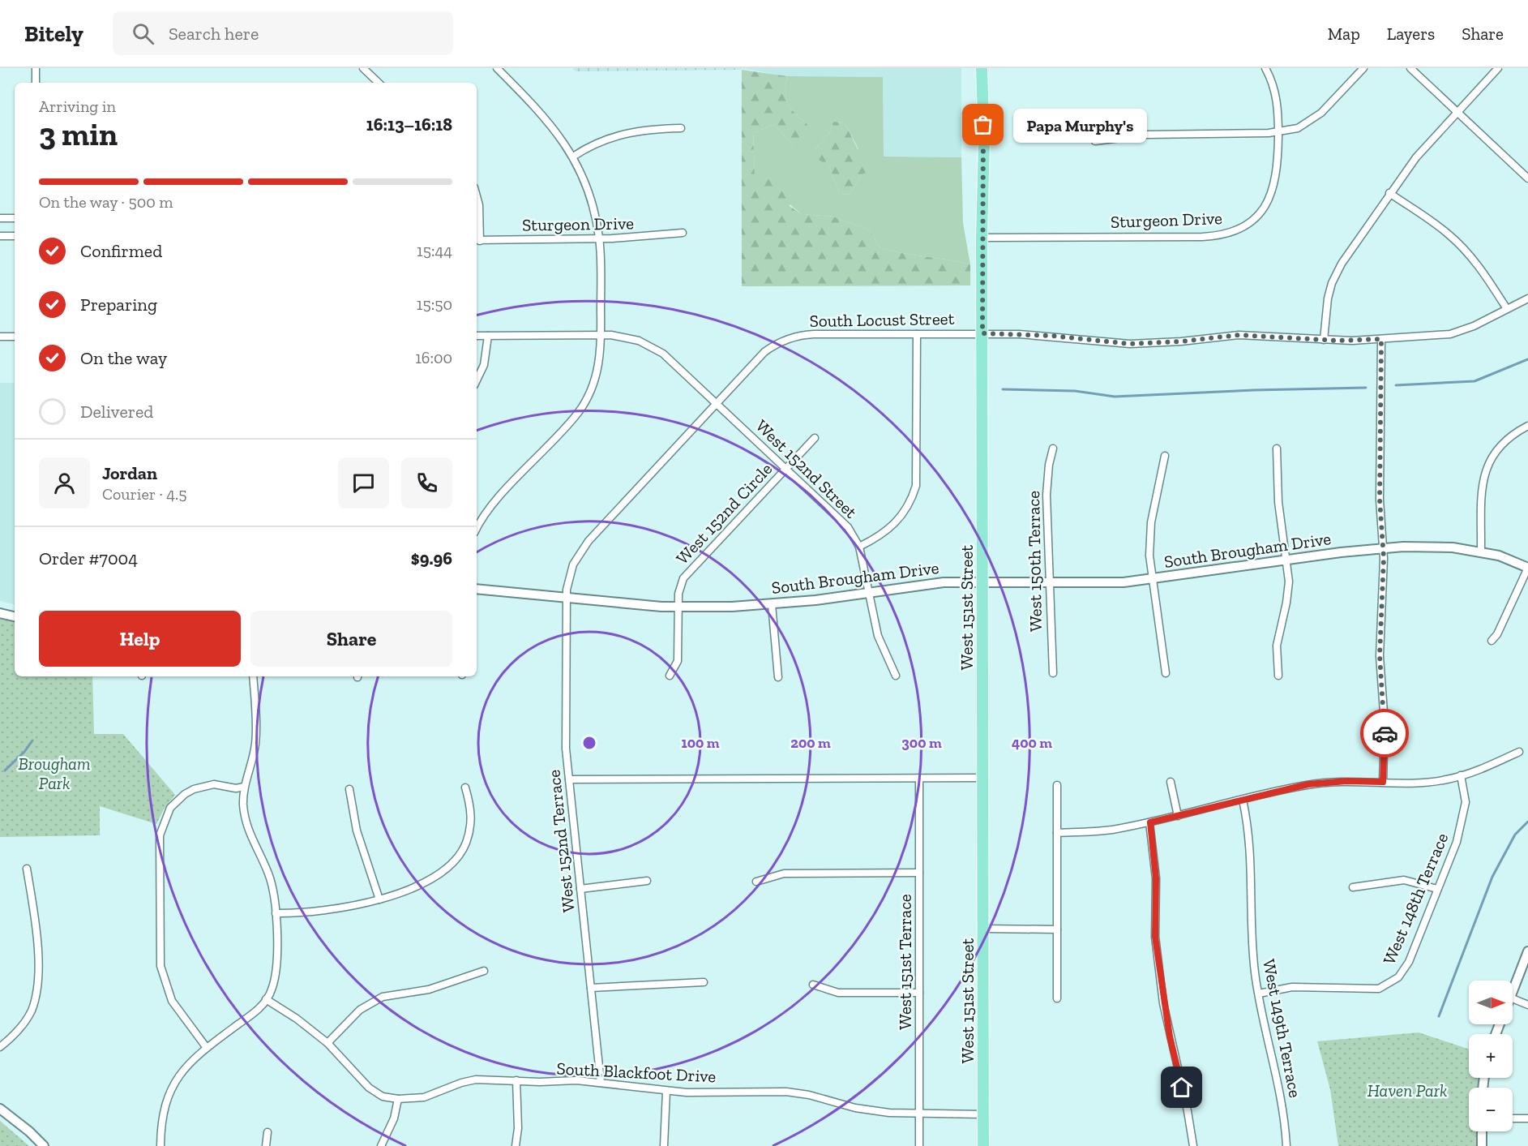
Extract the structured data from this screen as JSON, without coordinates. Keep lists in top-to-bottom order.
{
  "streets": {
    "main road": ["West 151st Street"],
    "street": [
      "Sturgeon Drive",
      "South Locust Street",
      "West 152nd Street",
      "West 152nd Circle",
      "South Brougham Drive",
      "West 150th Terrace",
      "West 152nd Terrace",
      "West 148th Terrace",
      "West 151st Terrace",
      "West 149th Terrace",
      "South Blackfoot Drive"
    ]
  },
  "crossings": [
    ["Sturgeon Drive", "West 151st Street"],
    ["South Locust Street", "West 152nd Street"],
    ["South Locust Street", "South Brougham Drive"],
    ["South Locust Street", "West 151st Street"],
    ["South Locust Street", "West 152nd Terrace"],
    ["West 152nd Street", "West 152nd Circle"],
    ["West 152nd Street", "South Brougham Drive"],
    ["West 152nd Circle", "South Brougham Drive"],
    ["South Brougham Drive", "West 150th Terrace"],
    ["South Brougham Drive", "West 151st Street"],
    ["South Brougham Drive", "West 152nd Terrace"],
    ["West 151st Street", "South Blackfoot Drive"],
    ["West 152nd Terrace", "South Blackfoot Drive"],
    ["West 148th Terrace", "West 149th Terrace"],
    ["West 151st Terrace", "South Blackfoot Drive"]
  ],
  "parks": ["Brougham Park", "Haven Park"],
  "places": ["Papa Murphy's"],
  "north": "right",
  "page": {
    "header": "Bitely",
    "search": "Search here",
    "nav": ["Map", "Layers", "Share"],
    "heading": ["3 min", "Arriving in", "16:13–16:18"],
    "panel": [
      "Jordan",
      "Courier · 4.5",
      "Order #7004",
      "$9.96"
    ],
    "bubble": "Papa Murphy's",
    "bar": "On the way · 500 m",
    "list": [
      ["Confirmed", "15:44"],
      ["Preparing", "15:50"],
      ["On the way", "16:00"],
      "Delivered"
    ],
    "buttons": ["Help", "Share"],
    "map_buttons": ["+", "−"]
  },
  "rings": [
    "100 m",
    "200 m",
    "300 m",
    "400 m"
  ]
}
